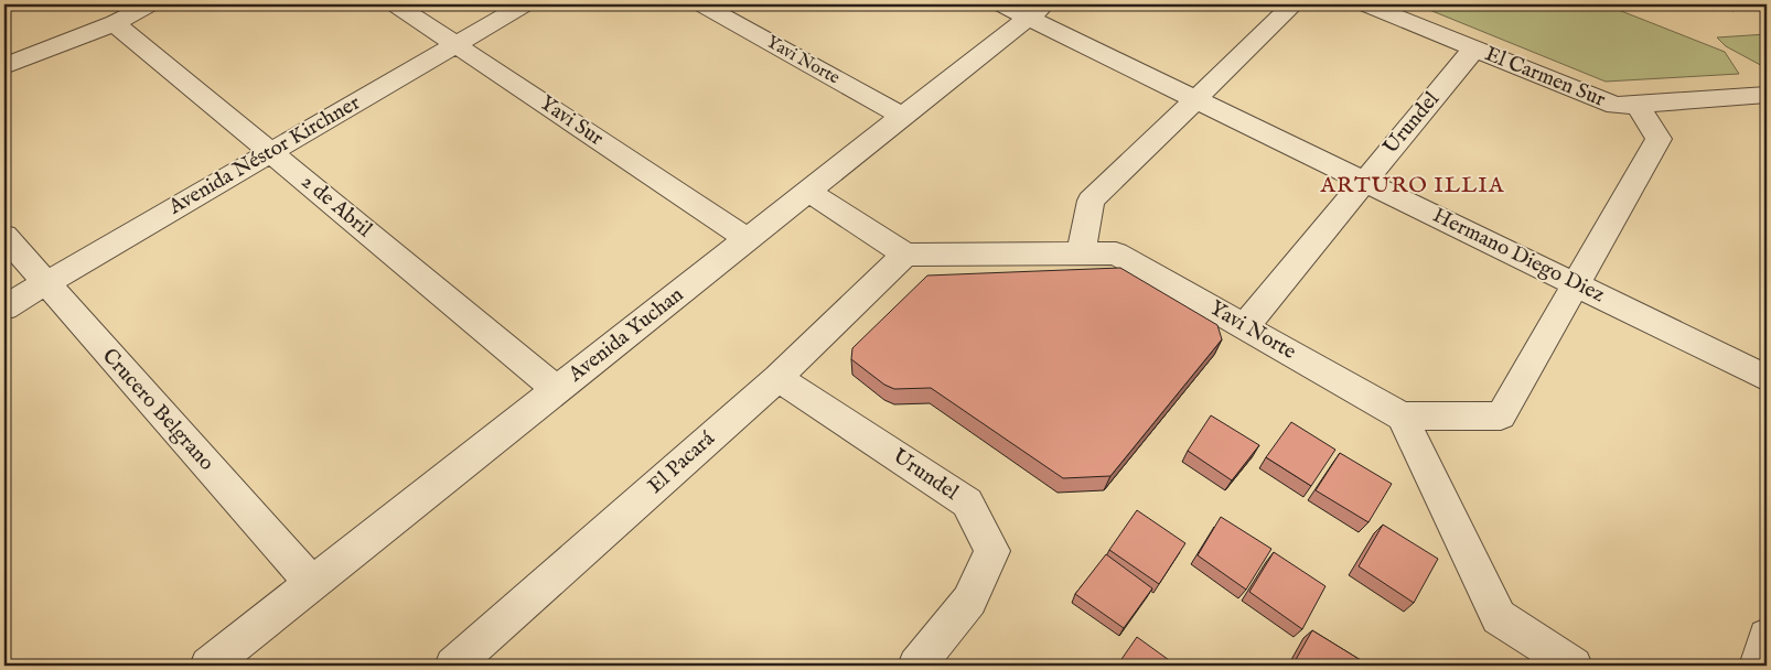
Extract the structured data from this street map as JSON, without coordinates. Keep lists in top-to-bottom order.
{
  "streets": {
    "street": [
      "Yavi Norte",
      "El Carmen Sur",
      "Yavi Sur",
      "Urundel",
      "Avenida Néstor Kirchner",
      "2 de Abril",
      "Hermano Diego Diez",
      "Avenida Yuchan",
      "Crucero Belgrano",
      "El Pacará"
    ]
  },
  "crossings": [
    ["Yavi Norte", "Urundel"],
    ["Yavi Norte", "Avenida Yuchan"],
    ["Yavi Norte", "El Pacará"],
    ["El Carmen Sur", "Urundel"],
    ["Yavi Sur", "Avenida Néstor Kirchner"],
    ["Yavi Sur", "Avenida Yuchan"],
    ["Urundel", "Hermano Diego Diez"],
    ["Urundel", "El Pacará"],
    ["Avenida Néstor Kirchner", "2 de Abril"],
    ["Avenida Néstor Kirchner", "Crucero Belgrano"],
    ["2 de Abril", "Avenida Yuchan"],
    ["Hermano Diego Diez", "Avenida Yuchan"],
    ["Avenida Yuchan", "Crucero Belgrano"]
  ],
  "districts": ["ARTURO ILLIA"]
}
